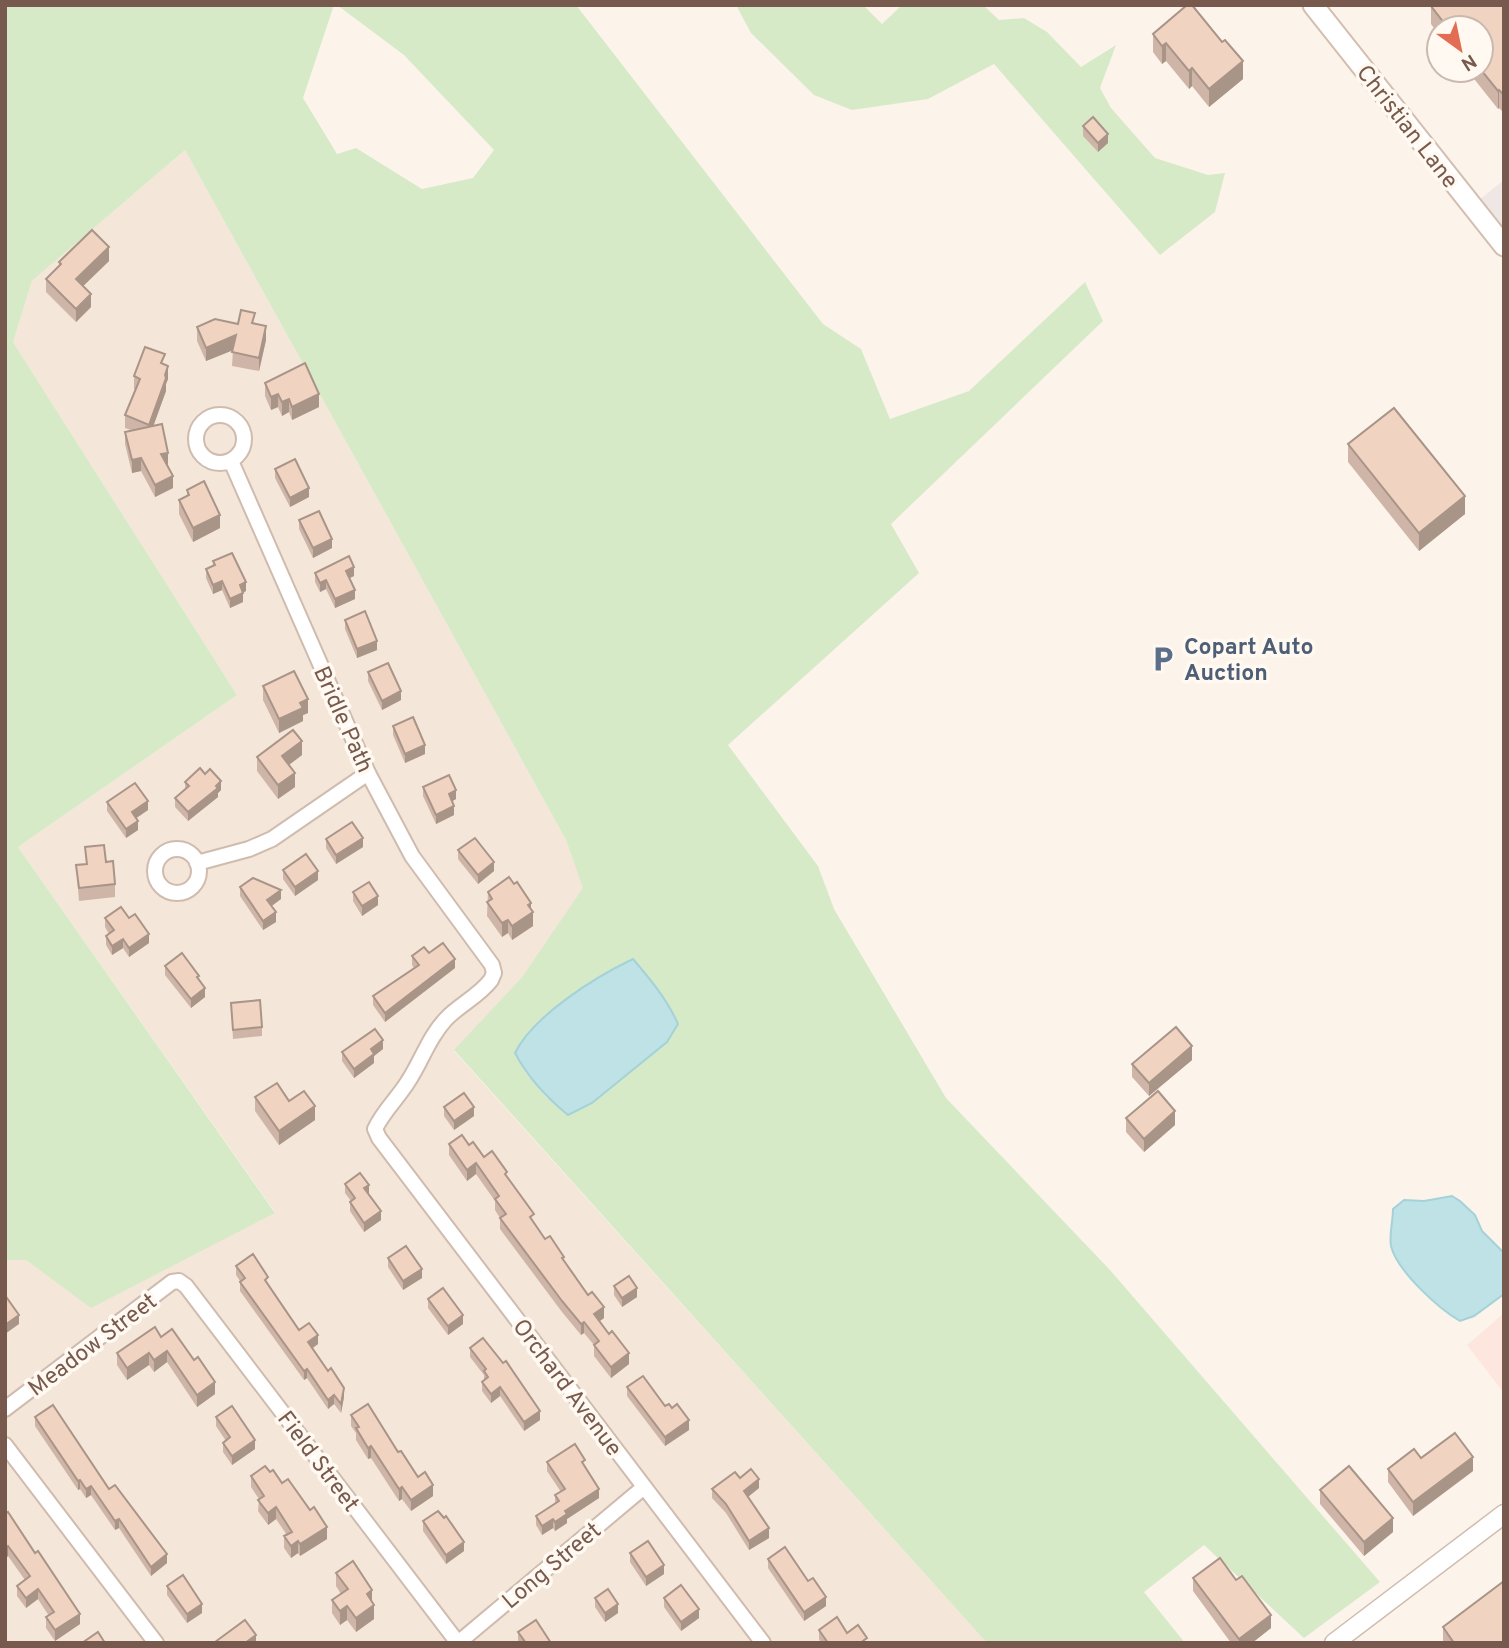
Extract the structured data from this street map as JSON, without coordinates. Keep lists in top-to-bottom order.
{
  "streets": {
    "main road": ["Christian Lane"],
    "street": [
      "Bridle Path",
      "Meadow Street",
      "Orchard Avenue",
      "Field Street",
      "Long Street"
    ]
  },
  "crossings": [
    ["Bridle Path", "Orchard Avenue"],
    ["Meadow Street", "Field Street"],
    ["Orchard Avenue", "Long Street"],
    ["Field Street", "Long Street"]
  ],
  "places": {
    "parking": ["Copart Auto Auction"]
  },
  "north": "bottom right"
}
